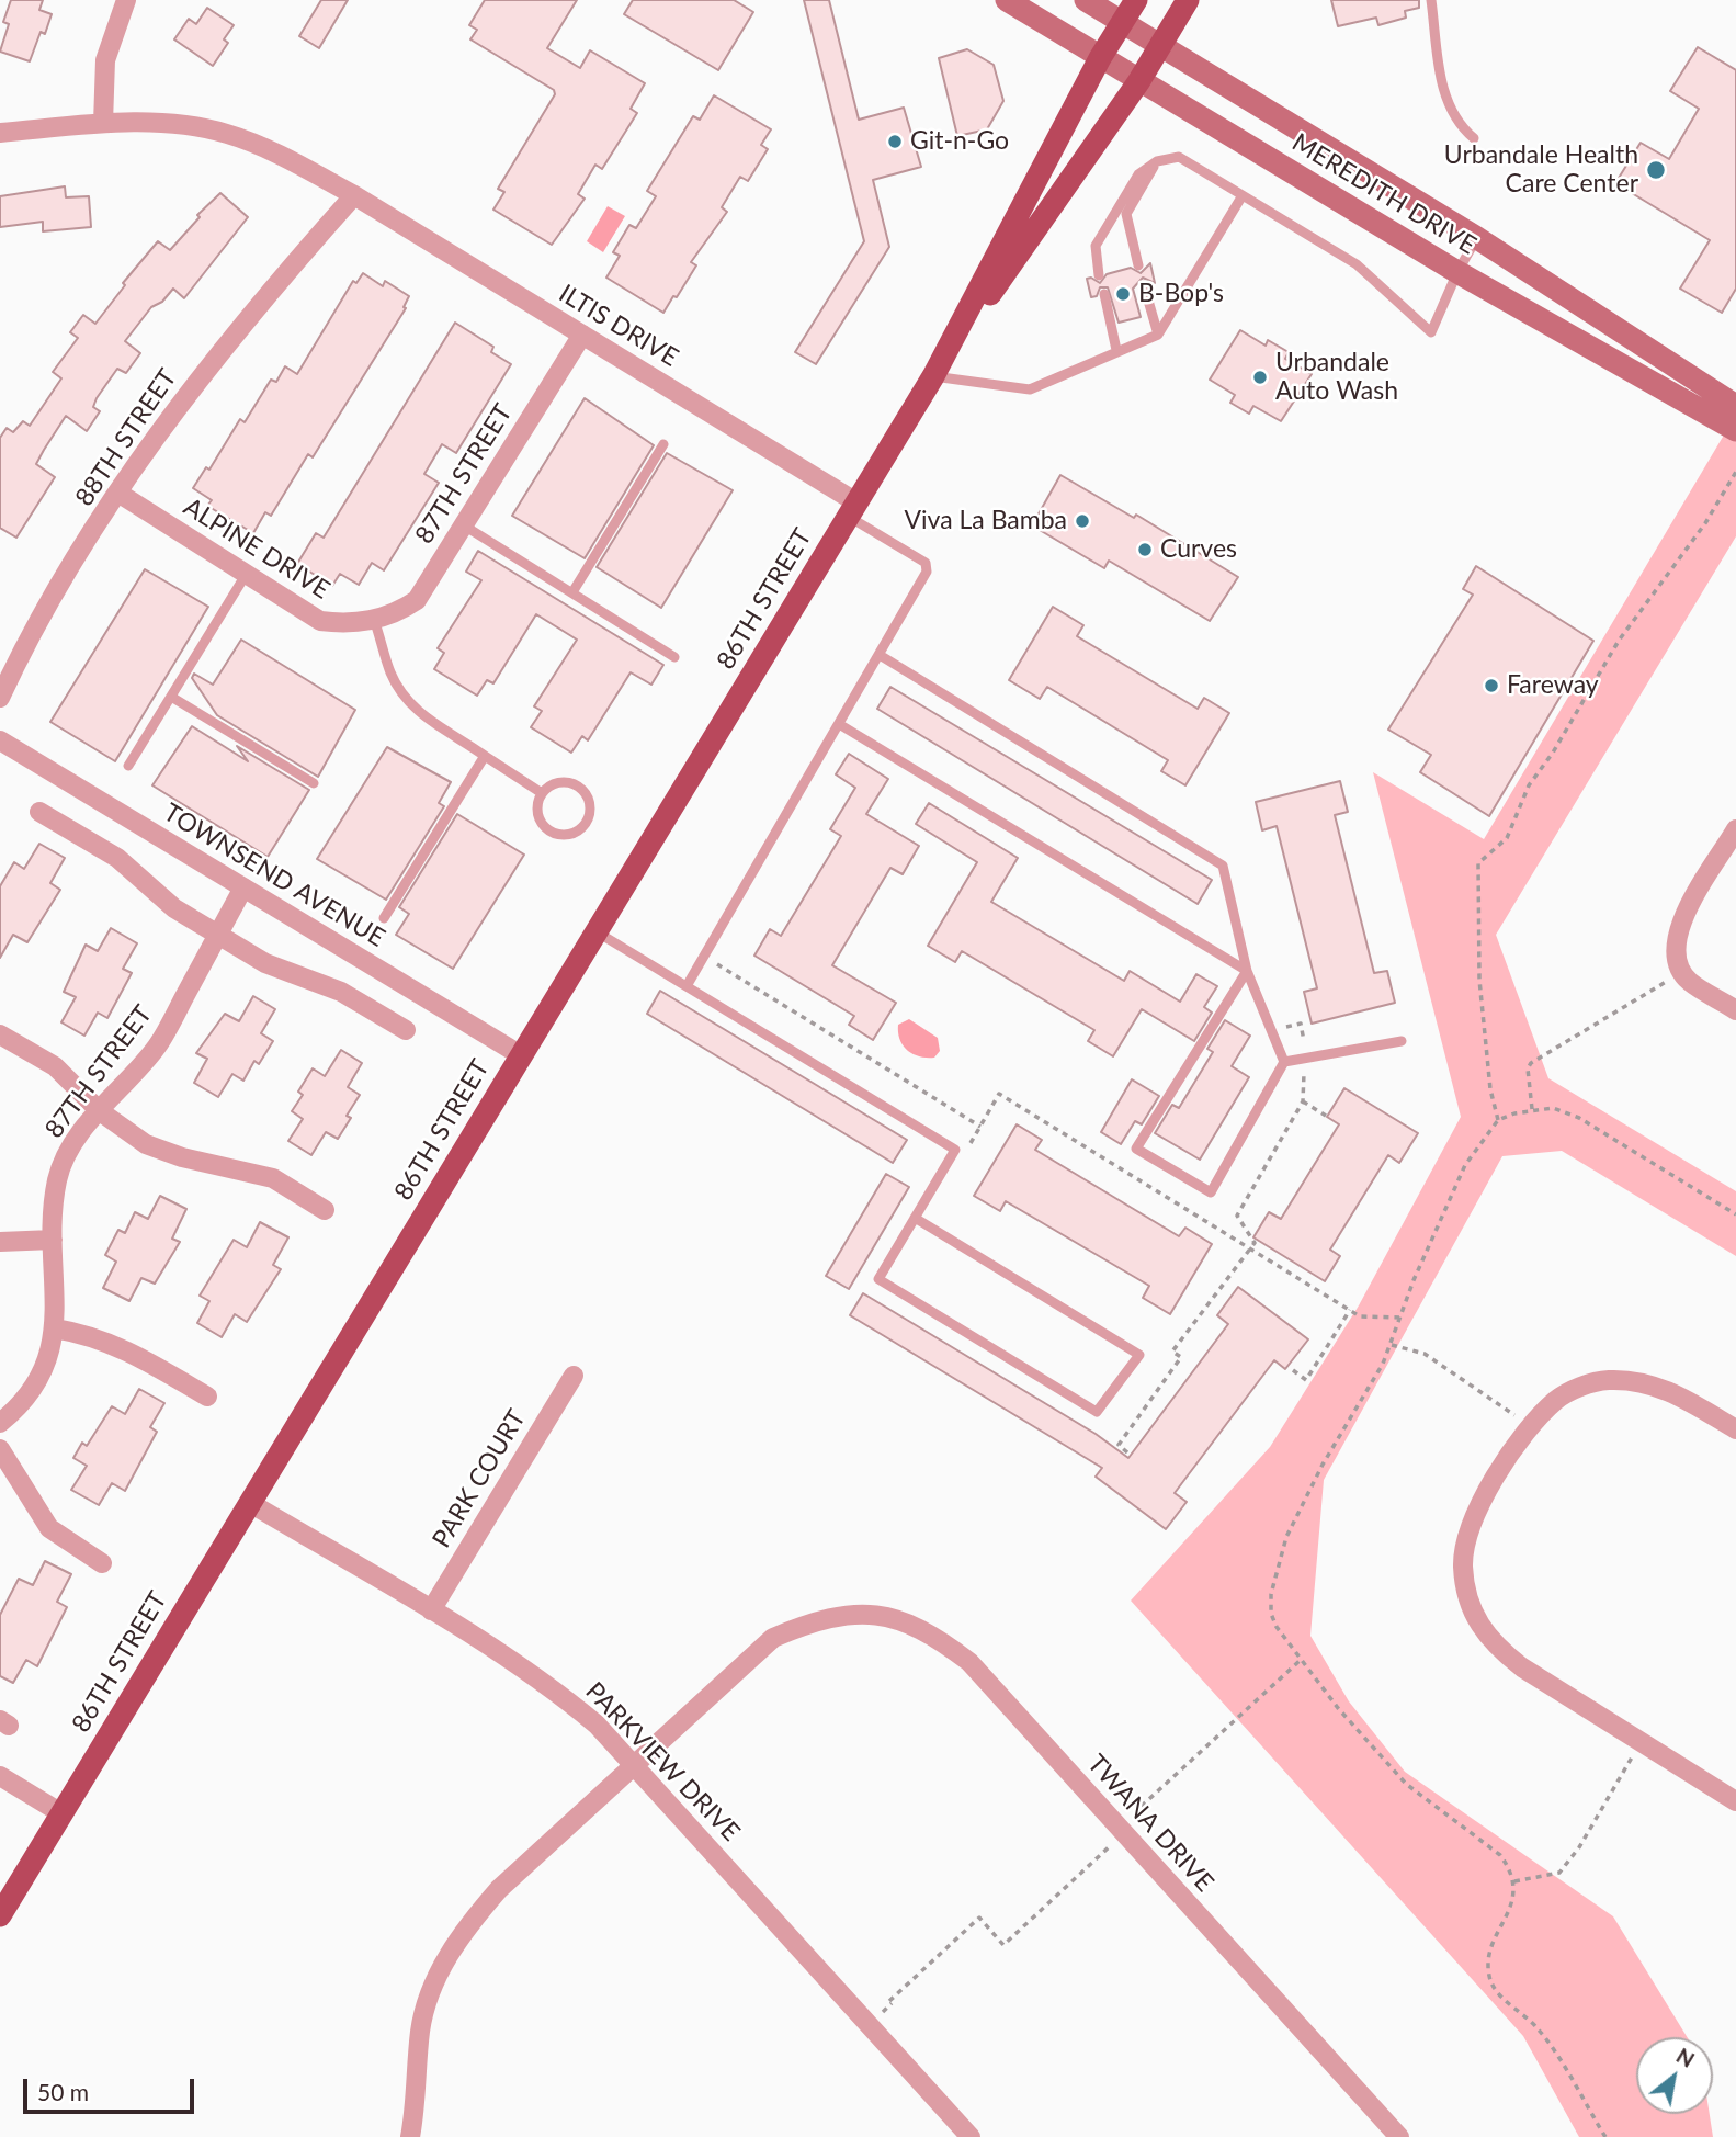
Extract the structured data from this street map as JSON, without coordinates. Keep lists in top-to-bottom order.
{
  "streets": {
    "main road": ["MEREDITH DRIVE", "86TH STREET"],
    "street": [
      "ILTIS DRIVE",
      "88TH STREET",
      "87TH STREET",
      "ALPINE DRIVE",
      "TOWNSEND AVENUE",
      "PARK COURT",
      "PARKVIEW DRIVE",
      "TWANA DRIVE"
    ]
  },
  "crossings": [
    ["MEREDITH DRIVE", "86TH STREET"],
    ["ILTIS DRIVE", "88TH STREET"],
    ["ILTIS DRIVE", "87TH STREET"],
    ["ILTIS DRIVE", "86TH STREET"],
    ["88TH STREET", "ALPINE DRIVE"],
    ["87TH STREET", "ALPINE DRIVE"],
    ["87TH STREET", "TOWNSEND AVENUE"],
    ["86TH STREET", "TOWNSEND AVENUE"],
    ["86TH STREET", "PARKVIEW DRIVE"],
    ["PARK COURT", "PARKVIEW DRIVE"],
    ["PARKVIEW DRIVE", "TWANA DRIVE"]
  ],
  "places": [
    "Git-n-Go",
    "Urbandale Health Care Center",
    "B-Bop's",
    "Urbandale Auto Wash",
    "Viva La Bamba",
    "Curves",
    "Fareway"
  ],
  "scale_bar": "50 m",
  "north": "top right"
}
